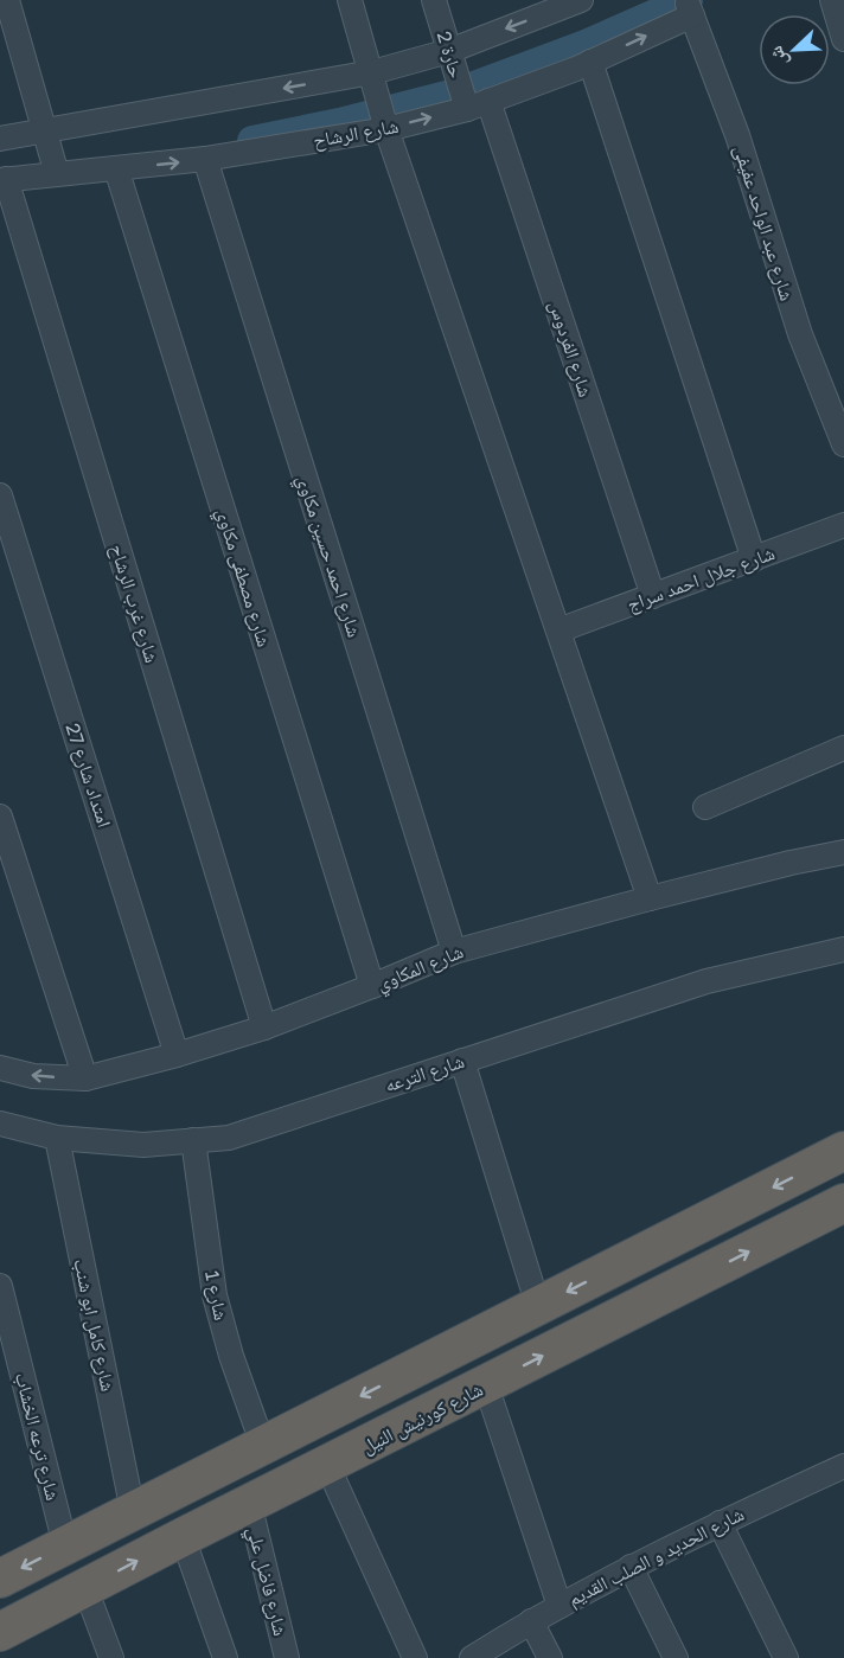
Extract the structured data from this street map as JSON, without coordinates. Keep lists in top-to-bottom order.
{
  "streets": {
    "highway": ["شارع كورنيش النيل"],
    "street": [
      "حارة 2",
      "شارع الرشاح",
      "شارع عبد الواحد عفيفى",
      "شارع الفردوس",
      "شارع احمد حسين مكاوي",
      "شارع مصطفى مكاوي",
      "شارع جلال احمد سراج",
      "شارع غرب الرشاح",
      "امتداد شارع 27",
      "شارع المكاوي",
      "شارع الترعه",
      "شارع 1",
      "شارع كامل ابو شنب",
      "شارع ترعه الخشاب",
      "شارع الحديد و الصلب القديم",
      "شارع فاضل علي"
    ]
  },
  "crossings": [
    ["حارة 2", "شارع الرشاح"],
    ["حارة 2", "شارع الفردوس"],
    ["شارع الرشاح", "شارع عبد الواحد عفيفى"],
    ["شارع الرشاح", "شارع الفردوس"],
    ["شارع الرشاح", "شارع احمد حسين مكاوي"],
    ["شارع الرشاح", "شارع مصطفى مكاوي"],
    ["شارع الرشاح", "شارع غرب الرشاح"],
    ["شارع الفردوس", "شارع جلال احمد سراج"],
    ["شارع احمد حسين مكاوي", "شارع المكاوي"],
    ["شارع مصطفى مكاوي", "شارع المكاوي"],
    ["شارع غرب الرشاح", "شارع المكاوي"],
    ["امتداد شارع 27", "شارع المكاوي"],
    ["شارع الترعه", "شارع 1"],
    ["شارع الترعه", "شارع كامل ابو شنب"],
    ["شارع كورنيش النيل", "شارع فاضل علي"]
  ],
  "north": "bottom left"
}
